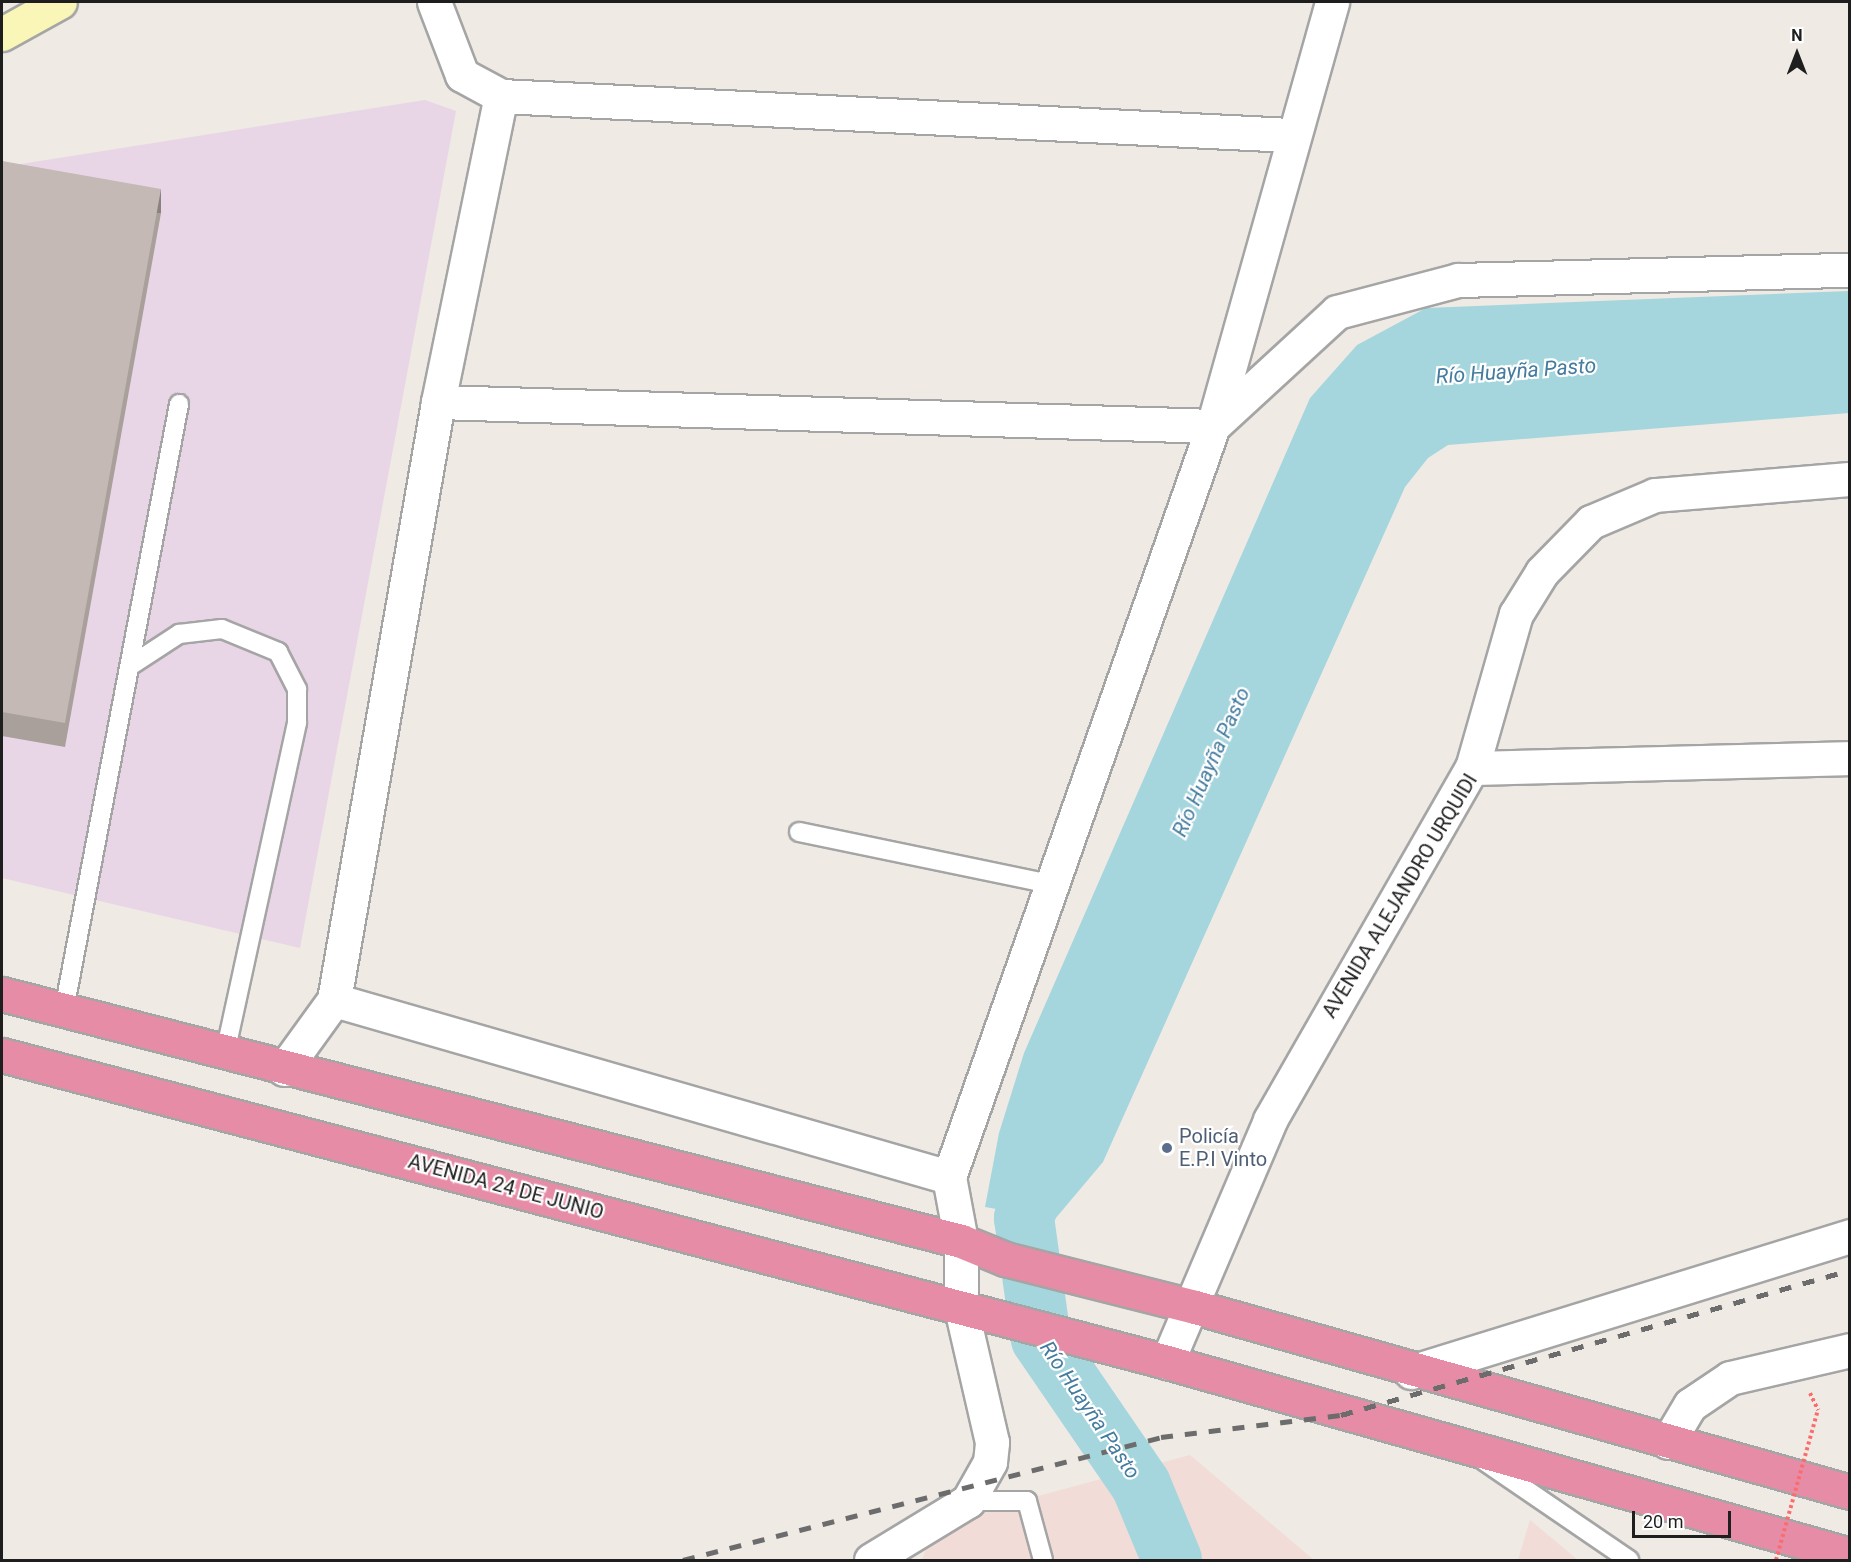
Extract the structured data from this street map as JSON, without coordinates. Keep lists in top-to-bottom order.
{
  "streets": {
    "highway": ["AVENIDA 24 DE JUNIO"],
    "street": ["AVENIDA ALEJANDRO URQUIDI"]
  },
  "crossings": [
    ["AVENIDA ALEJANDRO URQUIDI", "AVENIDA 24 DE JUNIO"]
  ],
  "water": ["Río Huayña Pasto"],
  "places": ["Policía E.P.I Vinto"],
  "scale_bar": "20 m",
  "north": "top"
}
